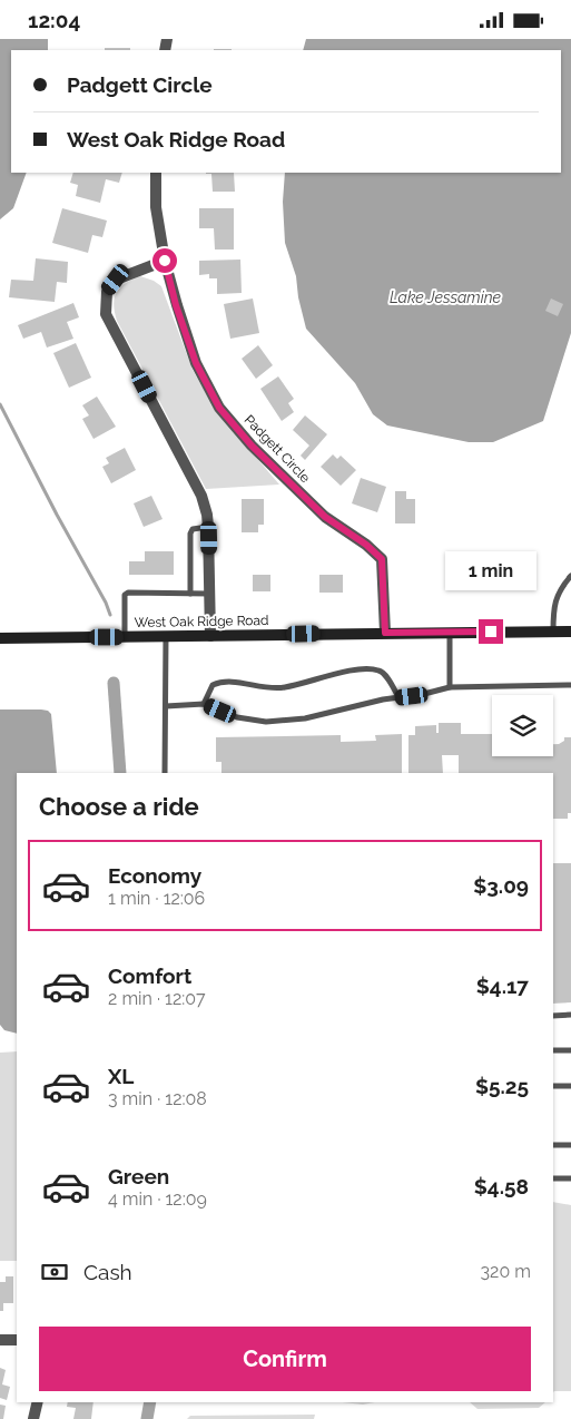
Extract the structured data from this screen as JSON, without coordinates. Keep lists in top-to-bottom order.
{
  "streets": {
    "main road": ["West Oak Ridge Road"],
    "street": ["Padgett Circle"]
  },
  "crossings": [
    ["Padgett Circle", "West Oak Ridge Road"]
  ],
  "water": ["Lake Jessamine"],
  "page": {
    "status": "12:04",
    "banner": ["Padgett Circle", "West Oak Ridge Road"],
    "bubble": "1 min",
    "heading": "Choose a ride",
    "list": [
      {
        "name": "Economy",
        "note": "1 min · 12:06",
        "value": "$3.09"
      },
      {
        "name": "Comfort",
        "note": "2 min · 12:07",
        "value": "$4.17"
      },
      {
        "name": "XL",
        "note": "3 min · 12:08",
        "value": "$5.25"
      },
      {
        "name": "Green",
        "note": "4 min · 12:09",
        "value": "$4.58"
      }
    ],
    "pay": ["Cash", "320 m"],
    "buttons": "Confirm"
  }
}
